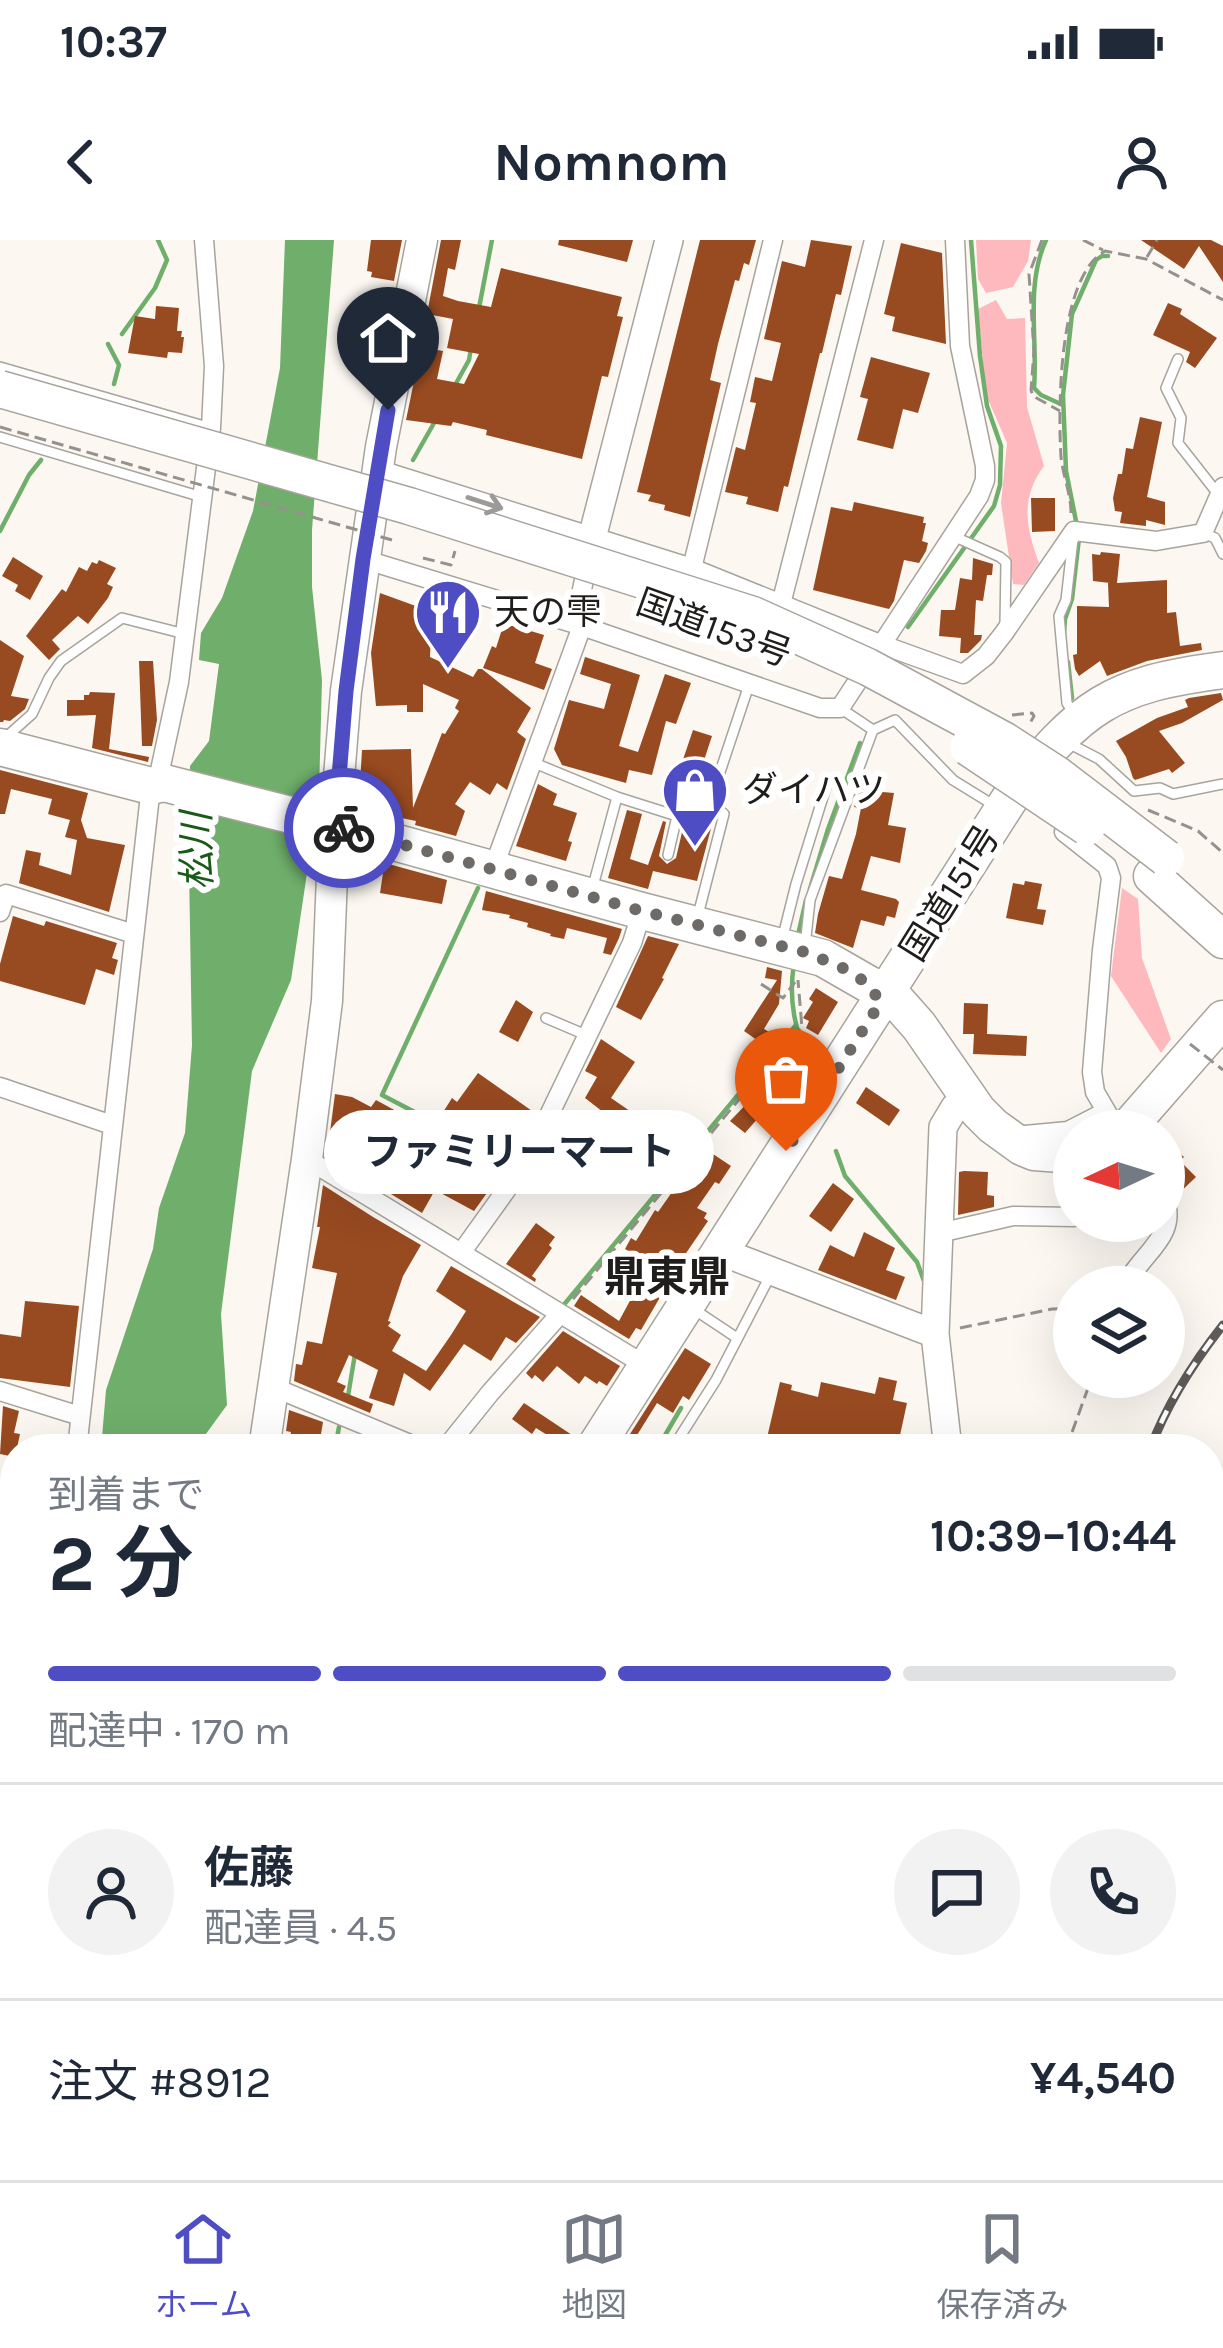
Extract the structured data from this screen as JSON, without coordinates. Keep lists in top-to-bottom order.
{
  "streets": {
    "highway": ["国道153号", "国道151号"]
  },
  "districts": ["鼎東鼎"],
  "water": ["松川"],
  "places": {
    "restaurant": ["天の雫"],
    "shop": ["ダイハツ"],
    "other": ["ファミリーマート"]
  },
  "north": "left",
  "page": {
    "status": "10:37",
    "header": "Nomnom",
    "bubble": "ファミリーマート",
    "heading": ["2 分", "到着まで", "10:39–10:44"],
    "panel": [
      "佐藤",
      "配達員 · 4.5",
      "注文 #8912",
      "¥4,540"
    ],
    "bar": "配達中 · 170 m",
    "tabs": ["ホーム", "地図", "保存済み"]
  }
}
